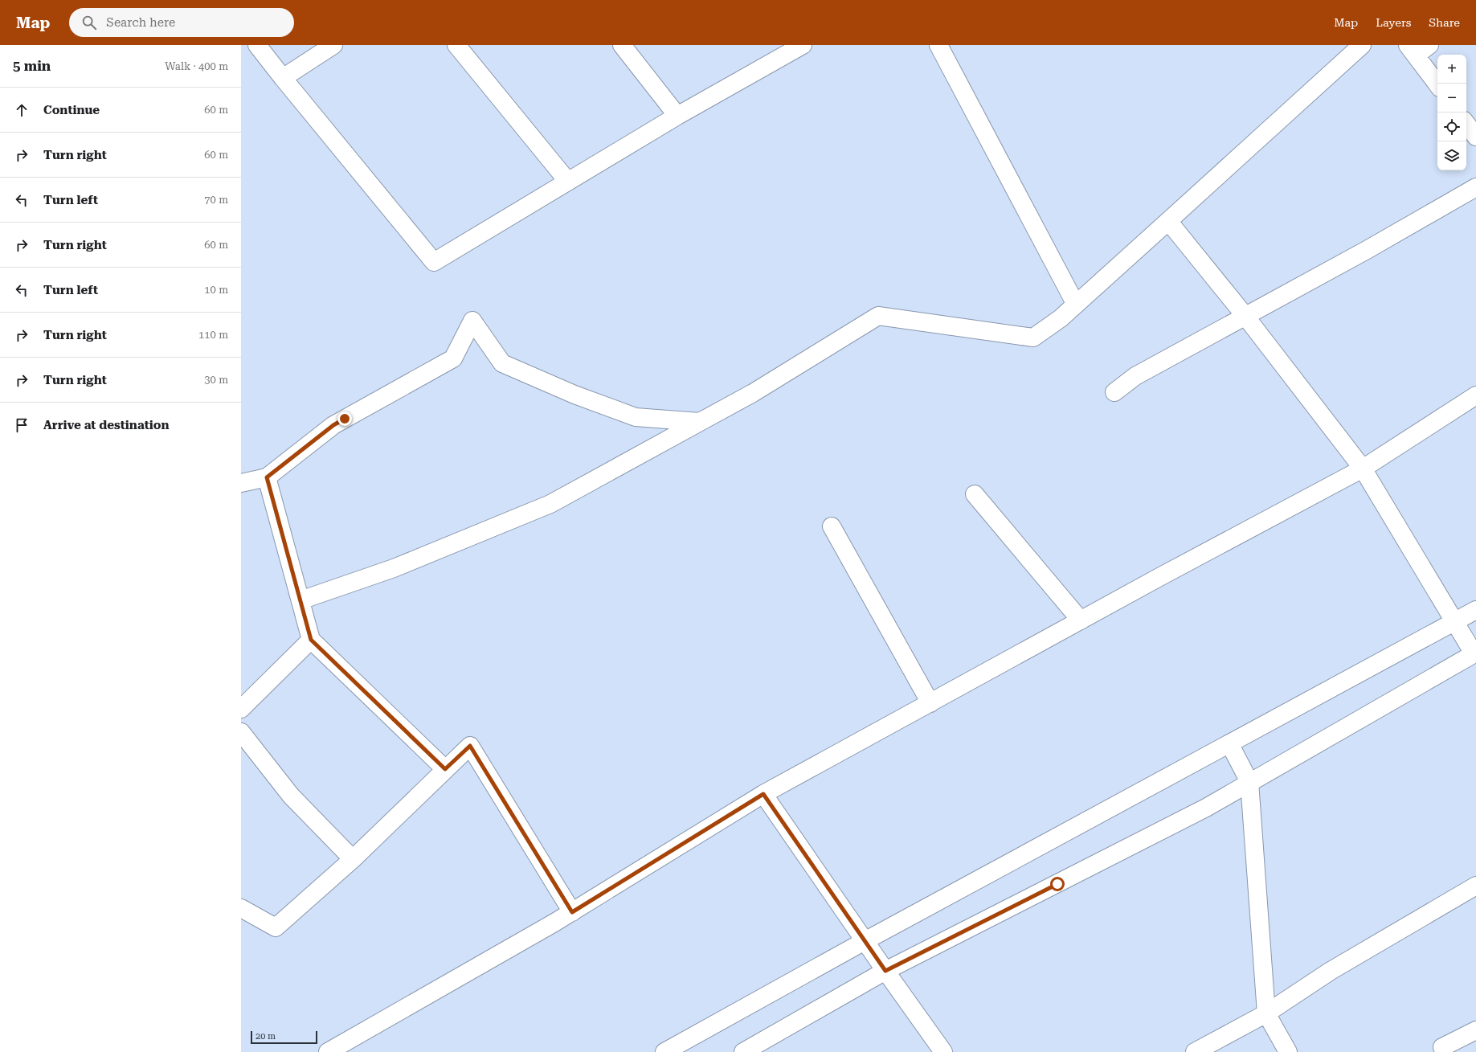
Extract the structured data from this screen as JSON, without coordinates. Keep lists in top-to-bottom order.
{
  "scale_bar": "20 m",
  "page": {
    "header": "Map",
    "search": "Search here",
    "nav": ["Map", "Layers", "Share"],
    "heading": ["5 min", "Walk · 400 m"],
    "map_buttons": ["+", "−"],
    "list": [
      ["Continue", "60 m"],
      ["Turn right", "60 m"],
      ["Turn left", "70 m"],
      ["Turn right", "60 m"],
      ["Turn left", "10 m"],
      ["Turn right", "110 m"],
      ["Turn right", "30 m"],
      "Arrive at destination"
    ],
    "scale": "20 m"
  }
}
